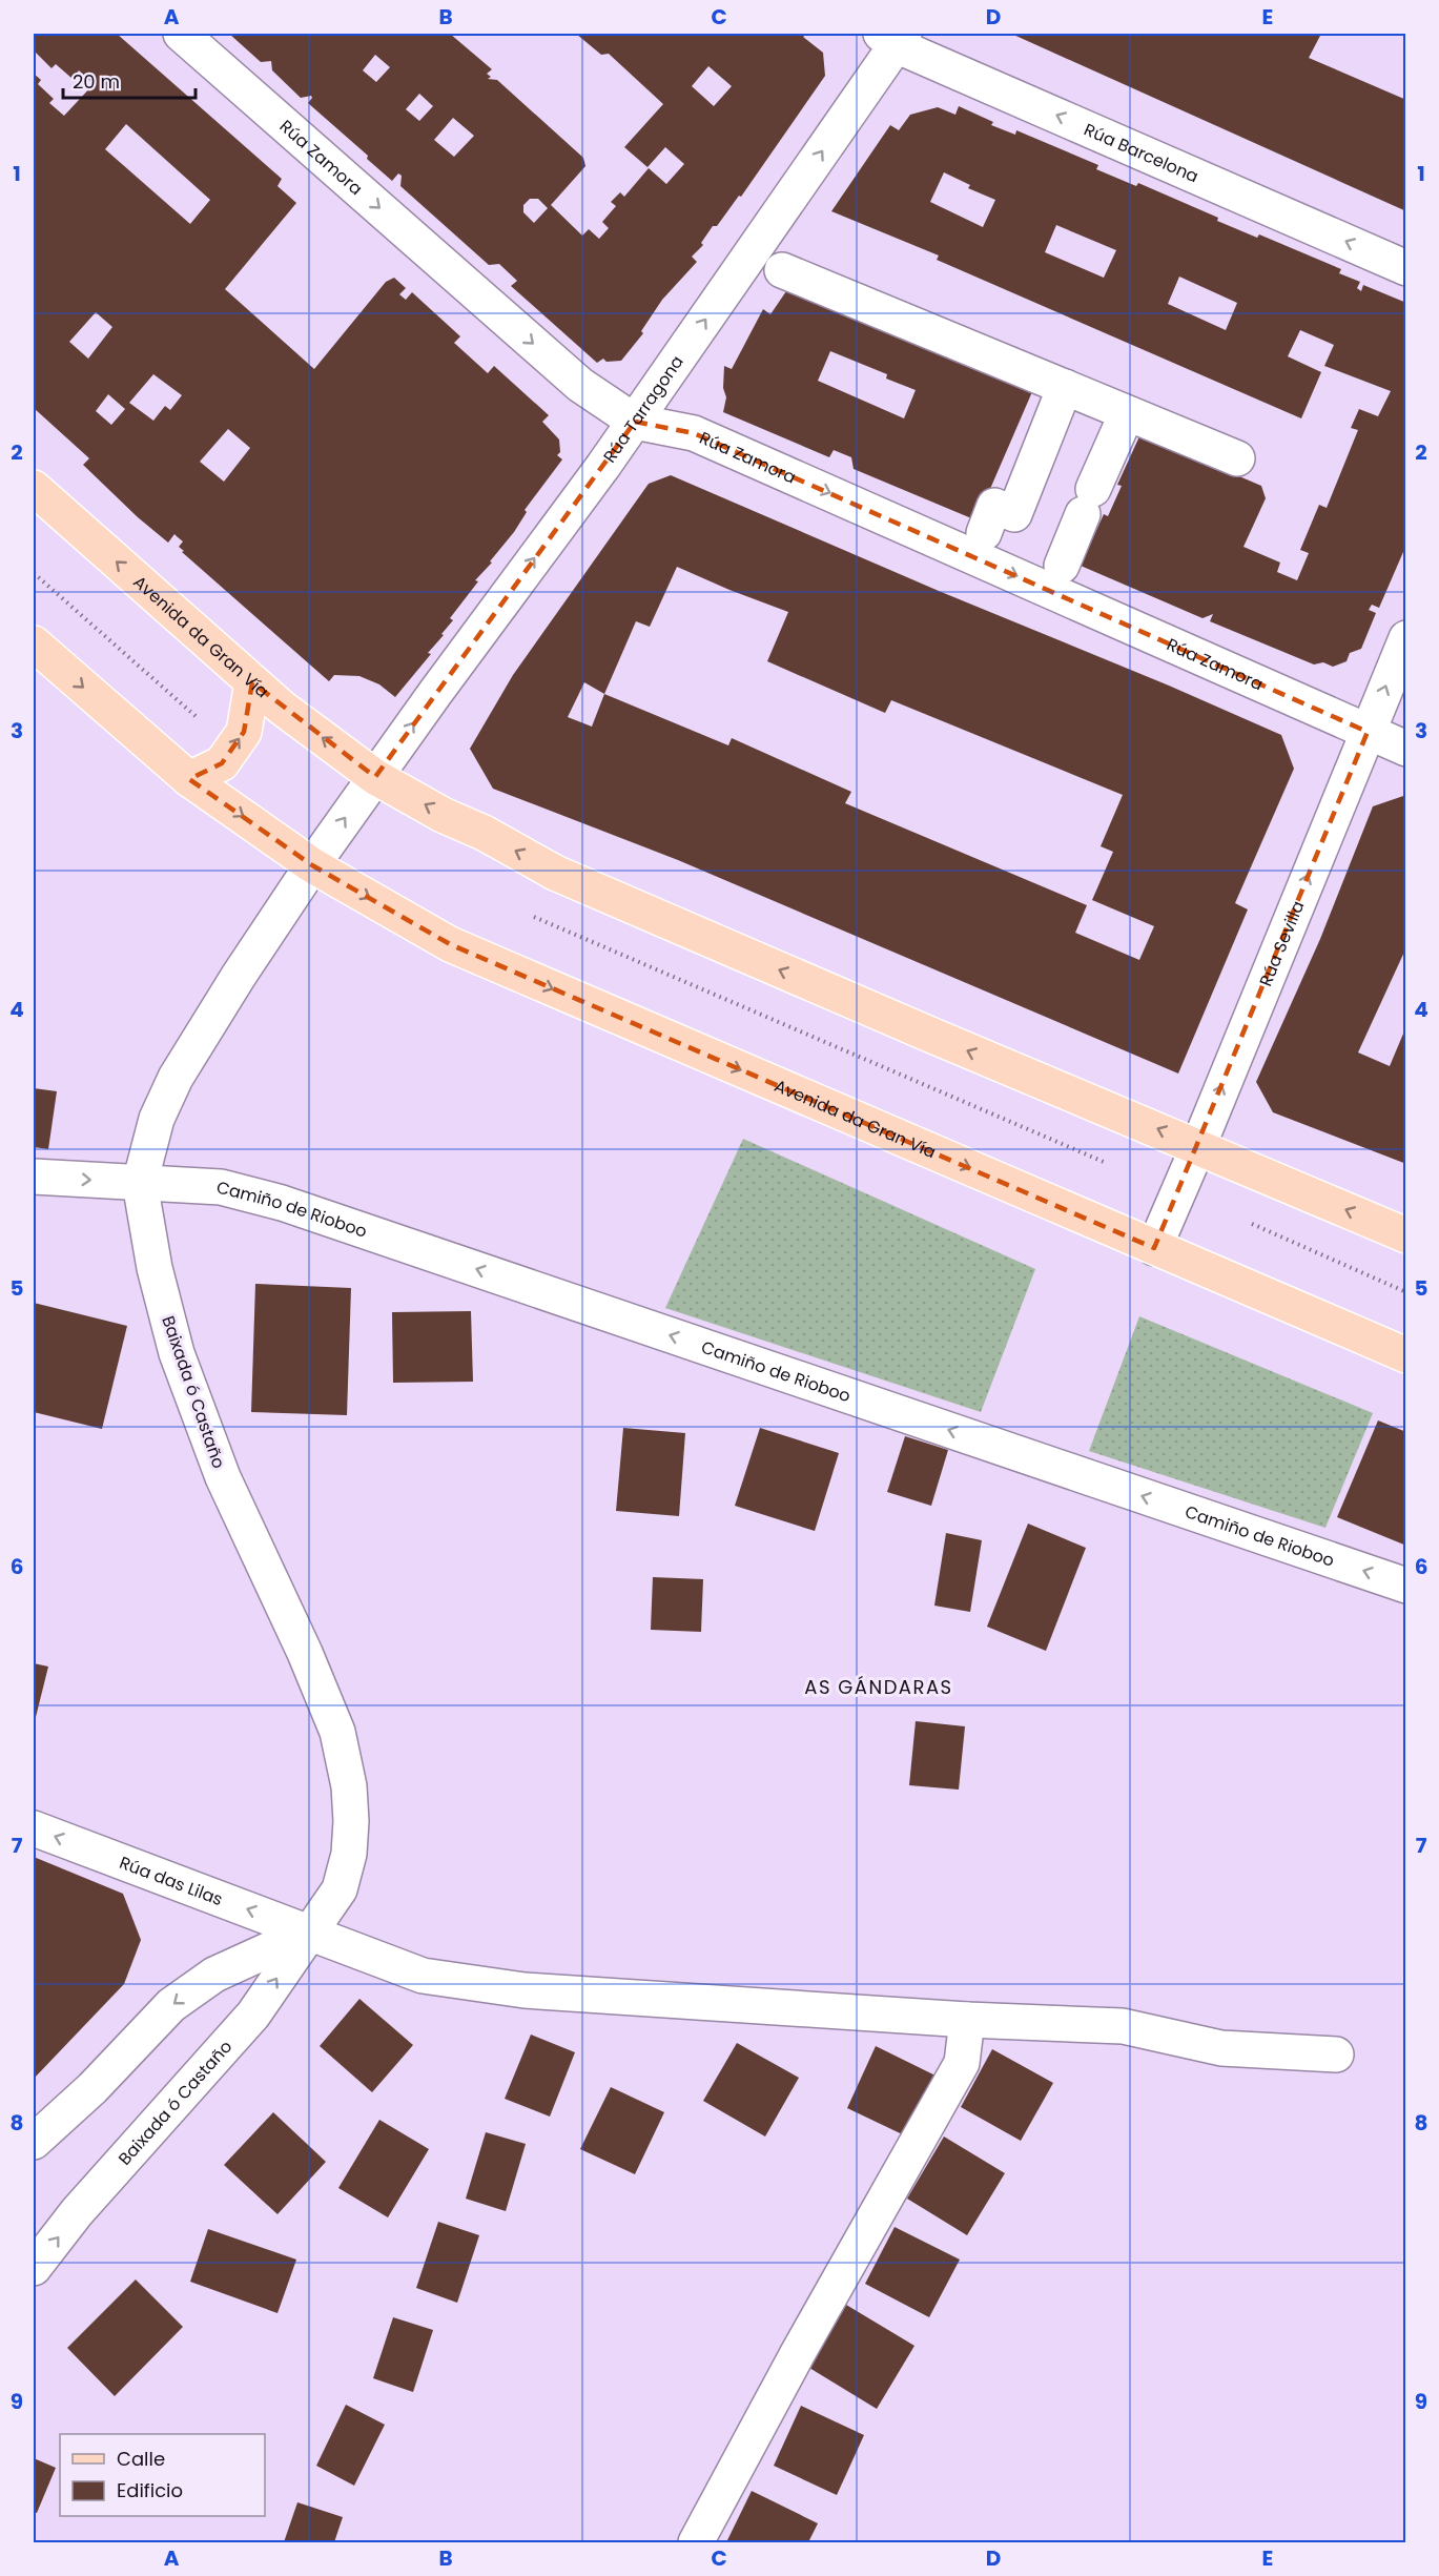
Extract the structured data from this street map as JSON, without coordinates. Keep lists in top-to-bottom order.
{
  "streets": {
    "main road": ["Avenida da Gran Vía"],
    "street": [
      "Rúa Barcelona",
      "Rúa Zamora",
      "Rúa Tarragona",
      "Rúa Sevilla",
      "Camiño de Rioboo",
      "Baixada ó Castaño",
      "Rúa das Lilas"
    ]
  },
  "crossings": [
    ["Rúa Barcelona", "Rúa Tarragona"],
    ["Rúa Zamora", "Rúa Tarragona"],
    ["Rúa Zamora", "Rúa Sevilla"],
    ["Rúa Tarragona", "Avenida da Gran Vía"],
    ["Avenida da Gran Vía", "Rúa Sevilla"],
    ["Avenida da Gran Vía", "Baixada ó Castaño"],
    ["Camiño de Rioboo", "Baixada ó Castaño"],
    ["Baixada ó Castaño", "Rúa das Lilas"]
  ],
  "one_way": ["Rúa Tarragona", "Rúa Sevilla", "Camiño de Rioboo"],
  "districts": ["AS GÁNDARAS"],
  "legend": ["Calle", "Edificio"],
  "scale_bar": "20 m",
  "grid": {
    "columns": [
      "A",
      "B",
      "C",
      "D",
      "E"
    ],
    "rows": [
      "1",
      "2",
      "3",
      "4",
      "5",
      "6",
      "7",
      "8",
      "9"
    ]
  }
}
